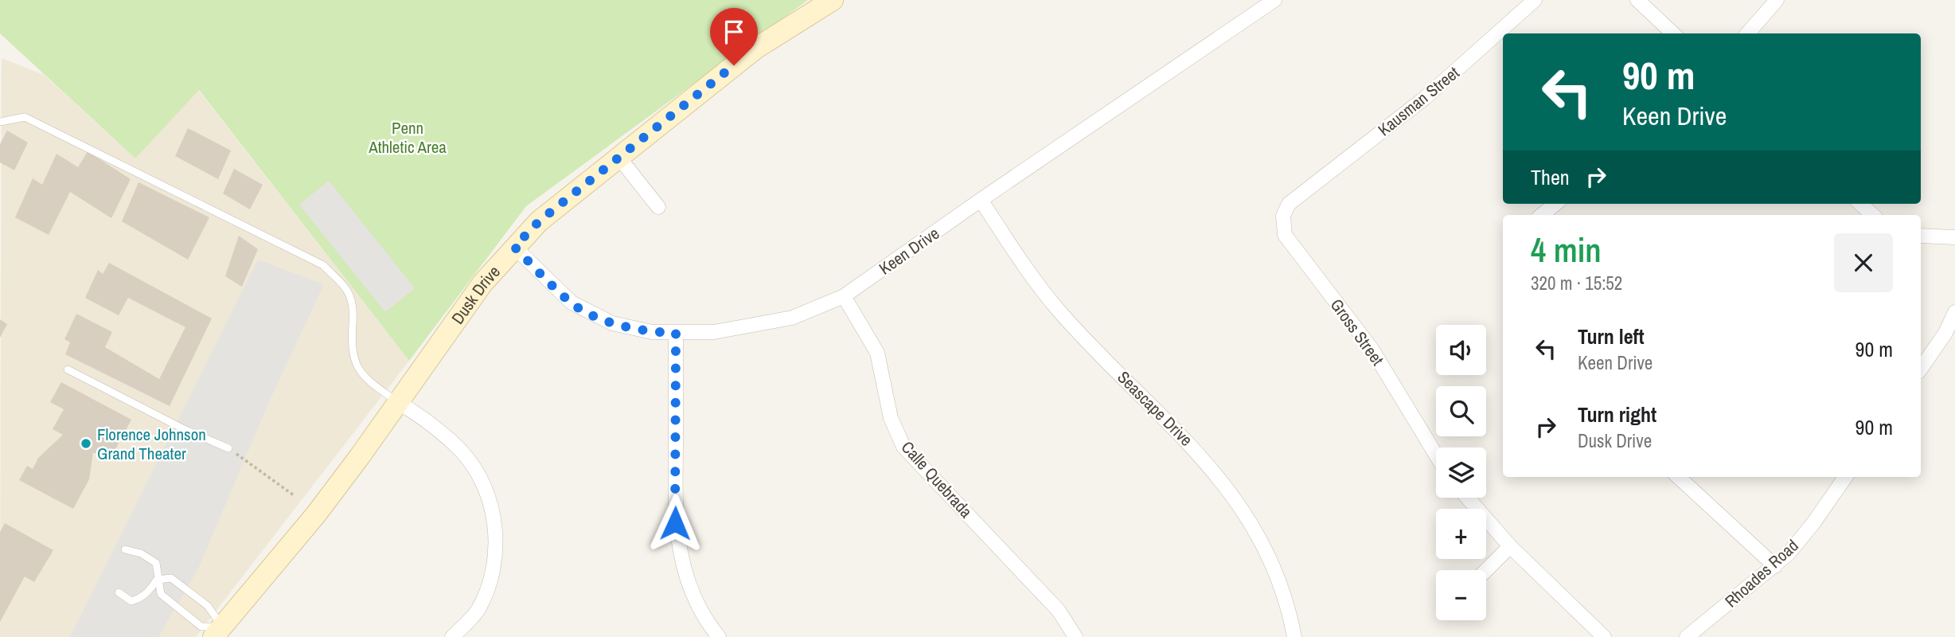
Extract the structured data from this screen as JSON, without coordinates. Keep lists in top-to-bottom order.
{
  "streets": {
    "street": [
      "Kausman Street",
      "Keen Drive",
      "Dusk Drive",
      "Gross Street",
      "Seascape Drive",
      "Calle Quebrada",
      "Rhoades Road"
    ]
  },
  "crossings": [
    ["Kausman Street", "Gross Street"],
    ["Keen Drive", "Dusk Drive"],
    ["Keen Drive", "Seascape Drive"],
    ["Keen Drive", "Calle Quebrada"]
  ],
  "parks": ["Penn Athletic Area"],
  "places": ["Florence Johnson Grand Theater"],
  "page": {
    "turn": ["90 m", "Keen Drive"],
    "then": "Then",
    "heading": ["4 min", "320 m · 15:52"],
    "list": [
      {
        "name": "Turn left",
        "note": "Keen Drive",
        "value": "90 m"
      },
      {
        "name": "Turn right",
        "note": "Dusk Drive",
        "value": "90 m"
      }
    ],
    "map_buttons": ["+", "−"]
  }
}
